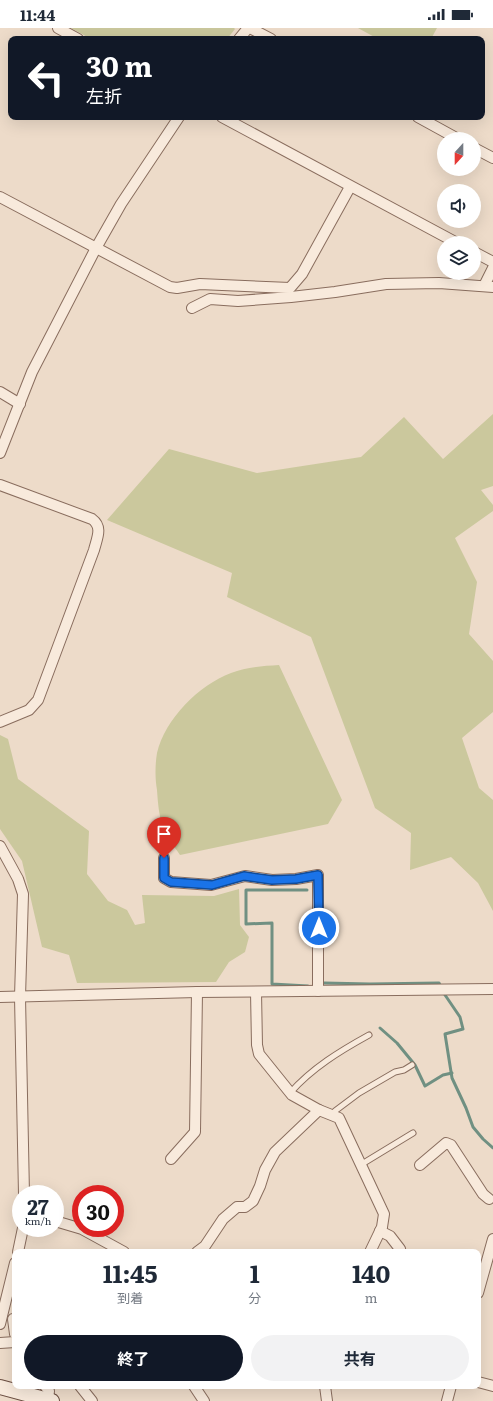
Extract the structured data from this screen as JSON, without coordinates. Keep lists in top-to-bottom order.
{
  "north": "bottom",
  "page": {
    "status": "11:44",
    "turn": ["30 m", "左折"],
    "speed": "27 km/h",
    "limit": "30",
    "eta": [
      "11:45",
      "到着",
      "1",
      "分",
      "140",
      "m"
    ],
    "buttons": ["終了", "共有"]
  }
}
